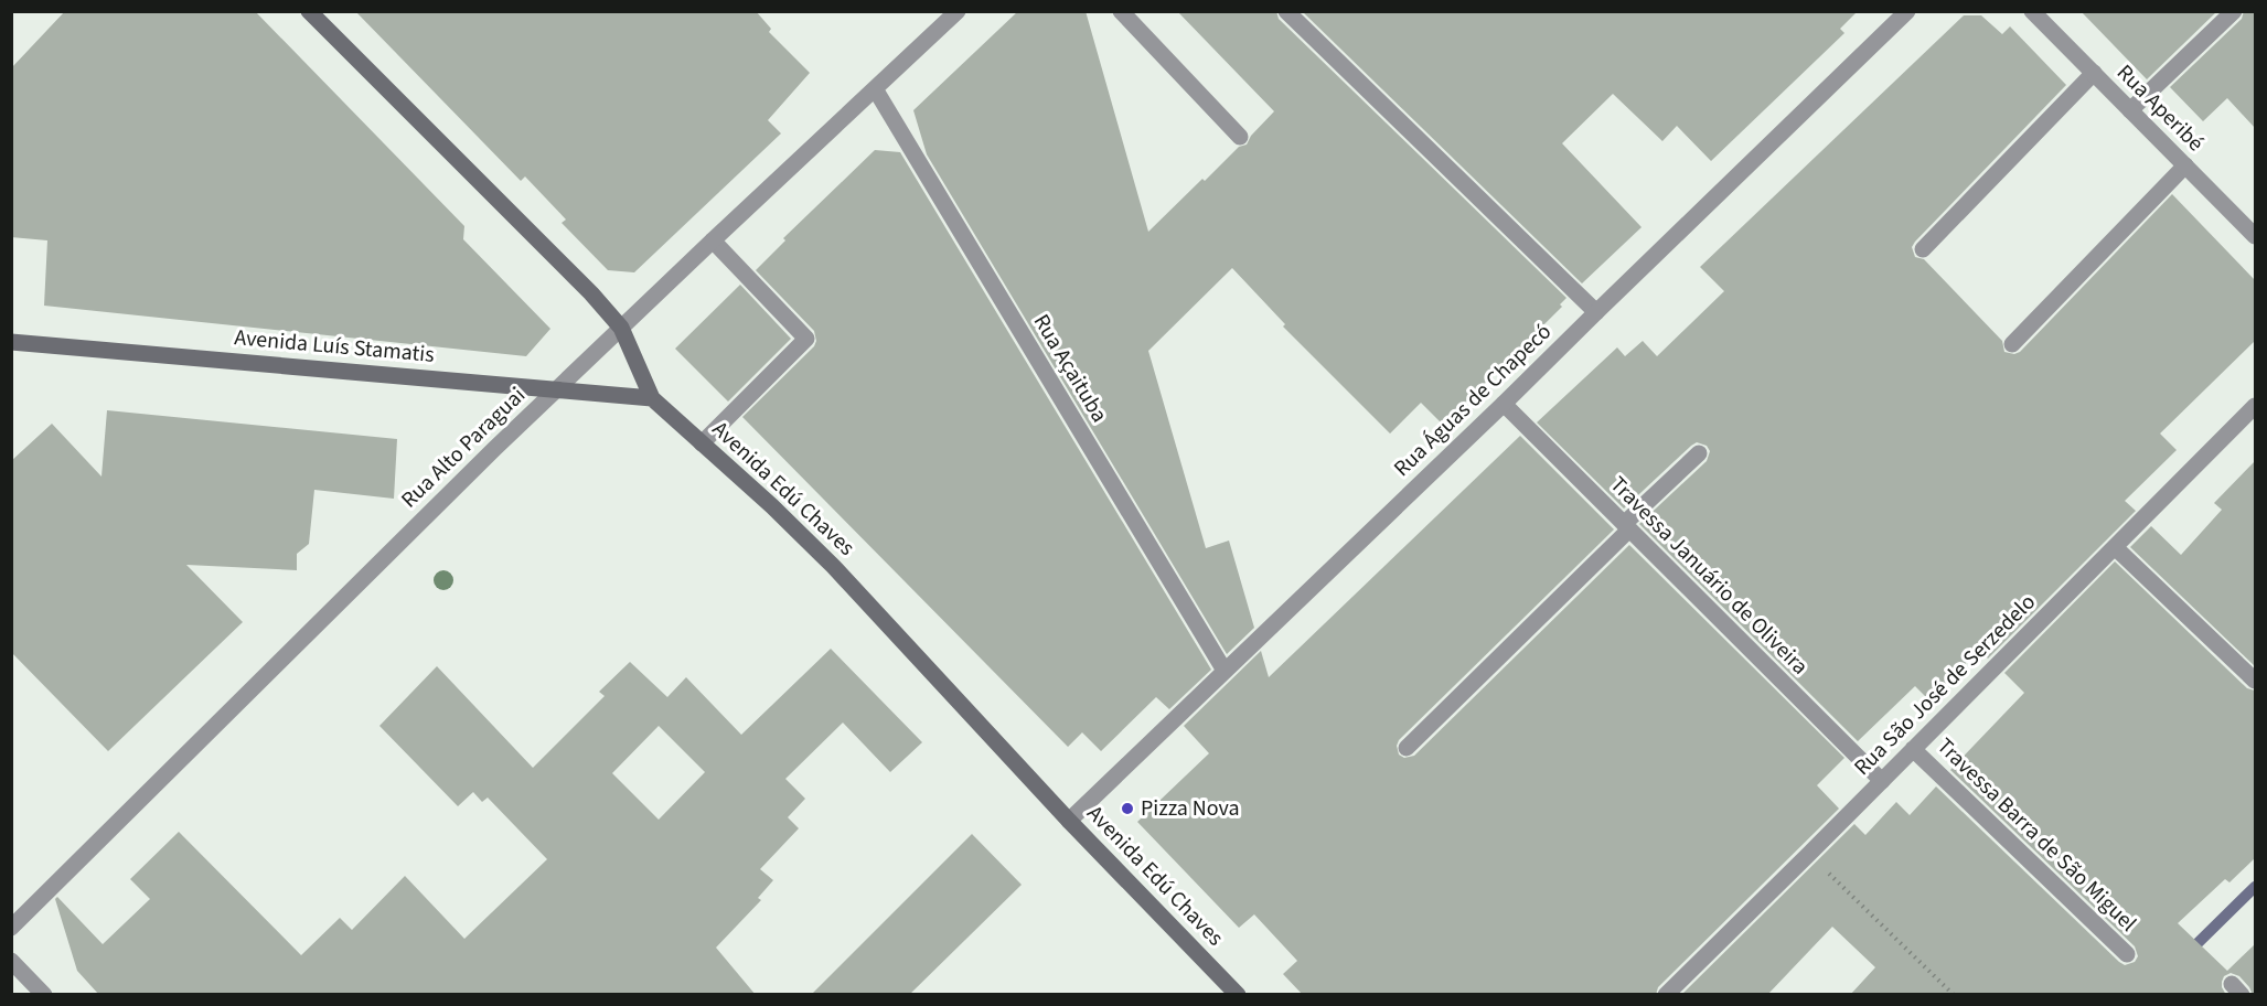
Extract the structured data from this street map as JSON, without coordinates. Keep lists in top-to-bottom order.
{
  "streets": {
    "main road": ["Avenida Luís Stamatis", "Avenida Edú Chaves"],
    "street": [
      "Rua Aperibé",
      "Rua Açaituba",
      "Rua Águas de Chapecó",
      "Rua Alto Paraguai",
      "Travessa Januário de Oliveira",
      "Rua São José de Serzedelo",
      "Travessa Barra de São Miguel"
    ]
  },
  "crossings": [
    ["Avenida Luís Stamatis", "Rua Alto Paraguai"],
    ["Avenida Luís Stamatis", "Avenida Edú Chaves"],
    ["Rua Açaituba", "Rua Águas de Chapecó"],
    ["Rua Açaituba", "Rua Alto Paraguai"],
    ["Rua Águas de Chapecó", "Avenida Edú Chaves"],
    ["Rua Águas de Chapecó", "Travessa Januário de Oliveira"],
    ["Rua Alto Paraguai", "Avenida Edú Chaves"],
    ["Travessa Januário de Oliveira", "Rua São José de Serzedelo"],
    ["Rua São José de Serzedelo", "Travessa Barra de São Miguel"]
  ],
  "places": ["Pizza Nova"]
}
